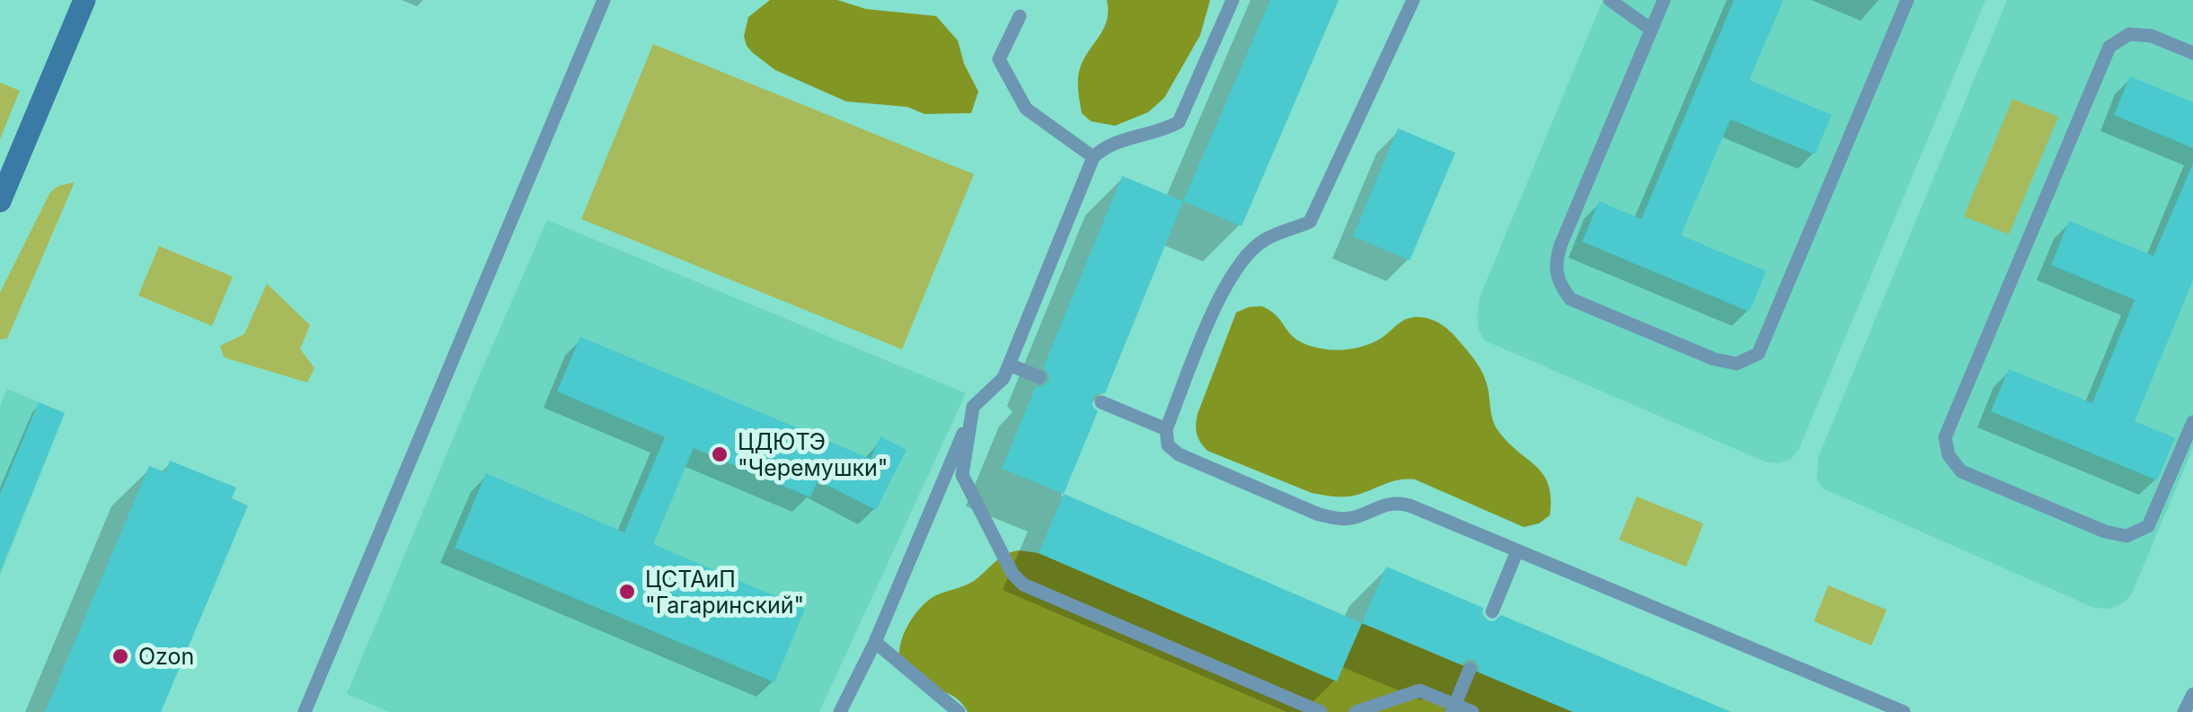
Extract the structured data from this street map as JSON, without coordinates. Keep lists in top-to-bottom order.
{
  "places": ["ЦДЮТЭ \"Черемушки\"", "ЦСТАиП \"Гагаринский\"", "Ozon"]
}
